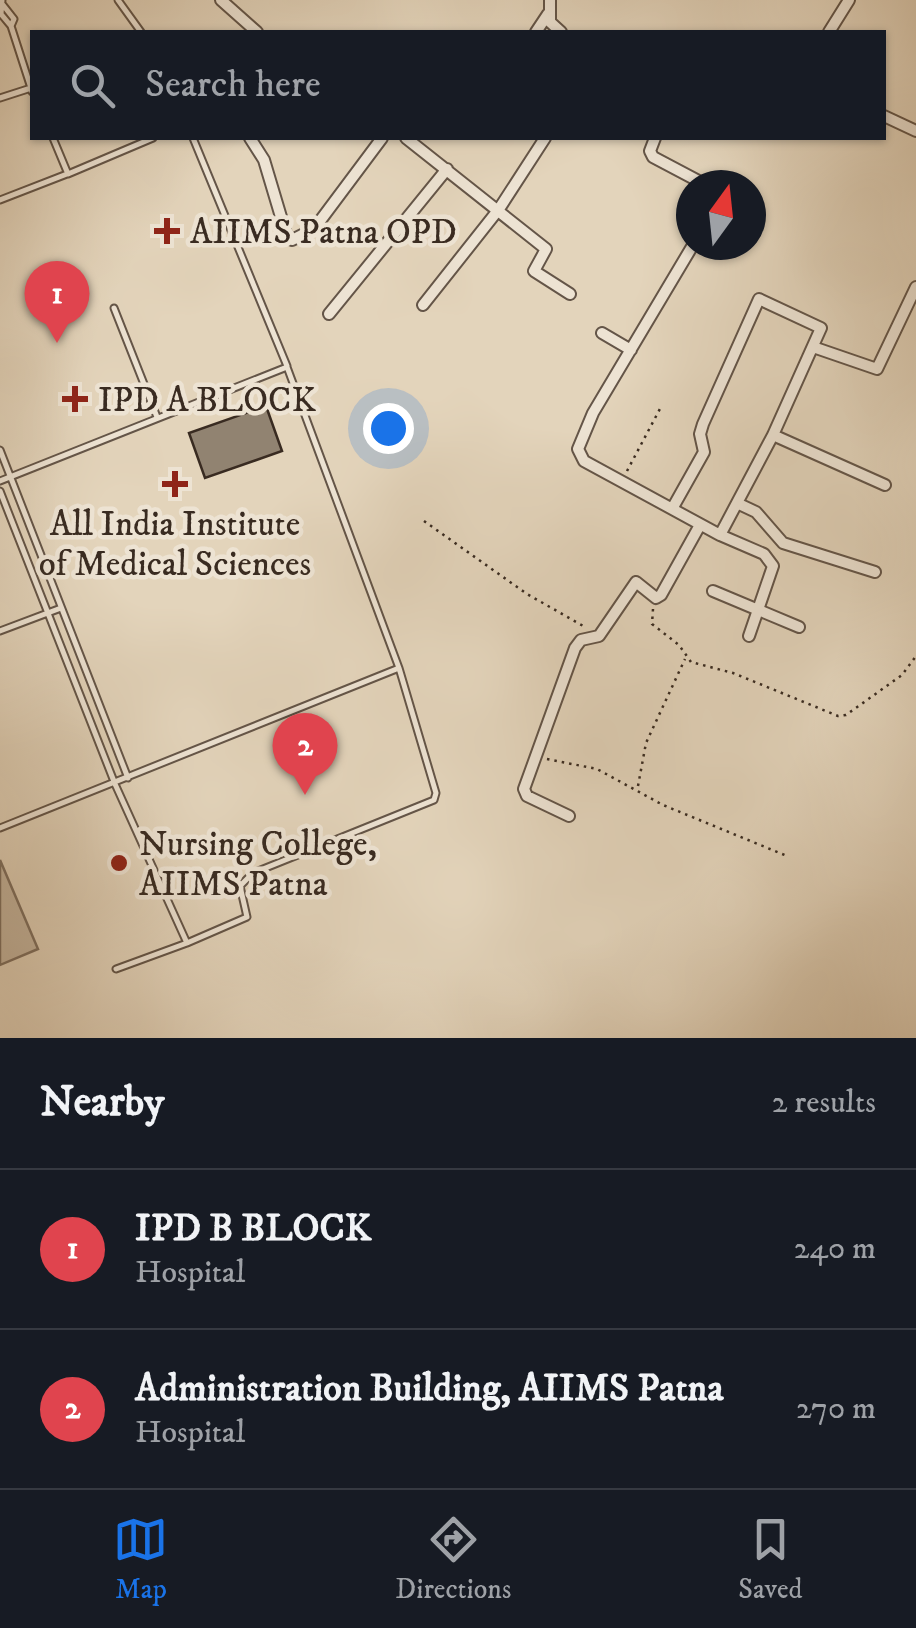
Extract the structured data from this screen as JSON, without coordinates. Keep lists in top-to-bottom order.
{
  "places": {
    "health": ["AIIMS Patna OPD", "IPD A BLOCK", "All India Institute of Medical Sciences"],
    "other": ["Nursing College, AIIMS Patna"]
  },
  "north": "top",
  "page": {
    "search": "Search here",
    "pins": ["1", "2"],
    "heading": ["Nearby", "2 results"],
    "list": [
      {
        "mark": "1",
        "name": "IPD B BLOCK",
        "note": "Hospital",
        "value": "240 m"
      },
      {
        "mark": "2",
        "name": "Administration Building, AIIMS Patna",
        "note": "Hospital",
        "value": "270 m"
      }
    ],
    "nav": ["Map", "Directions", "Saved"]
  }
}
